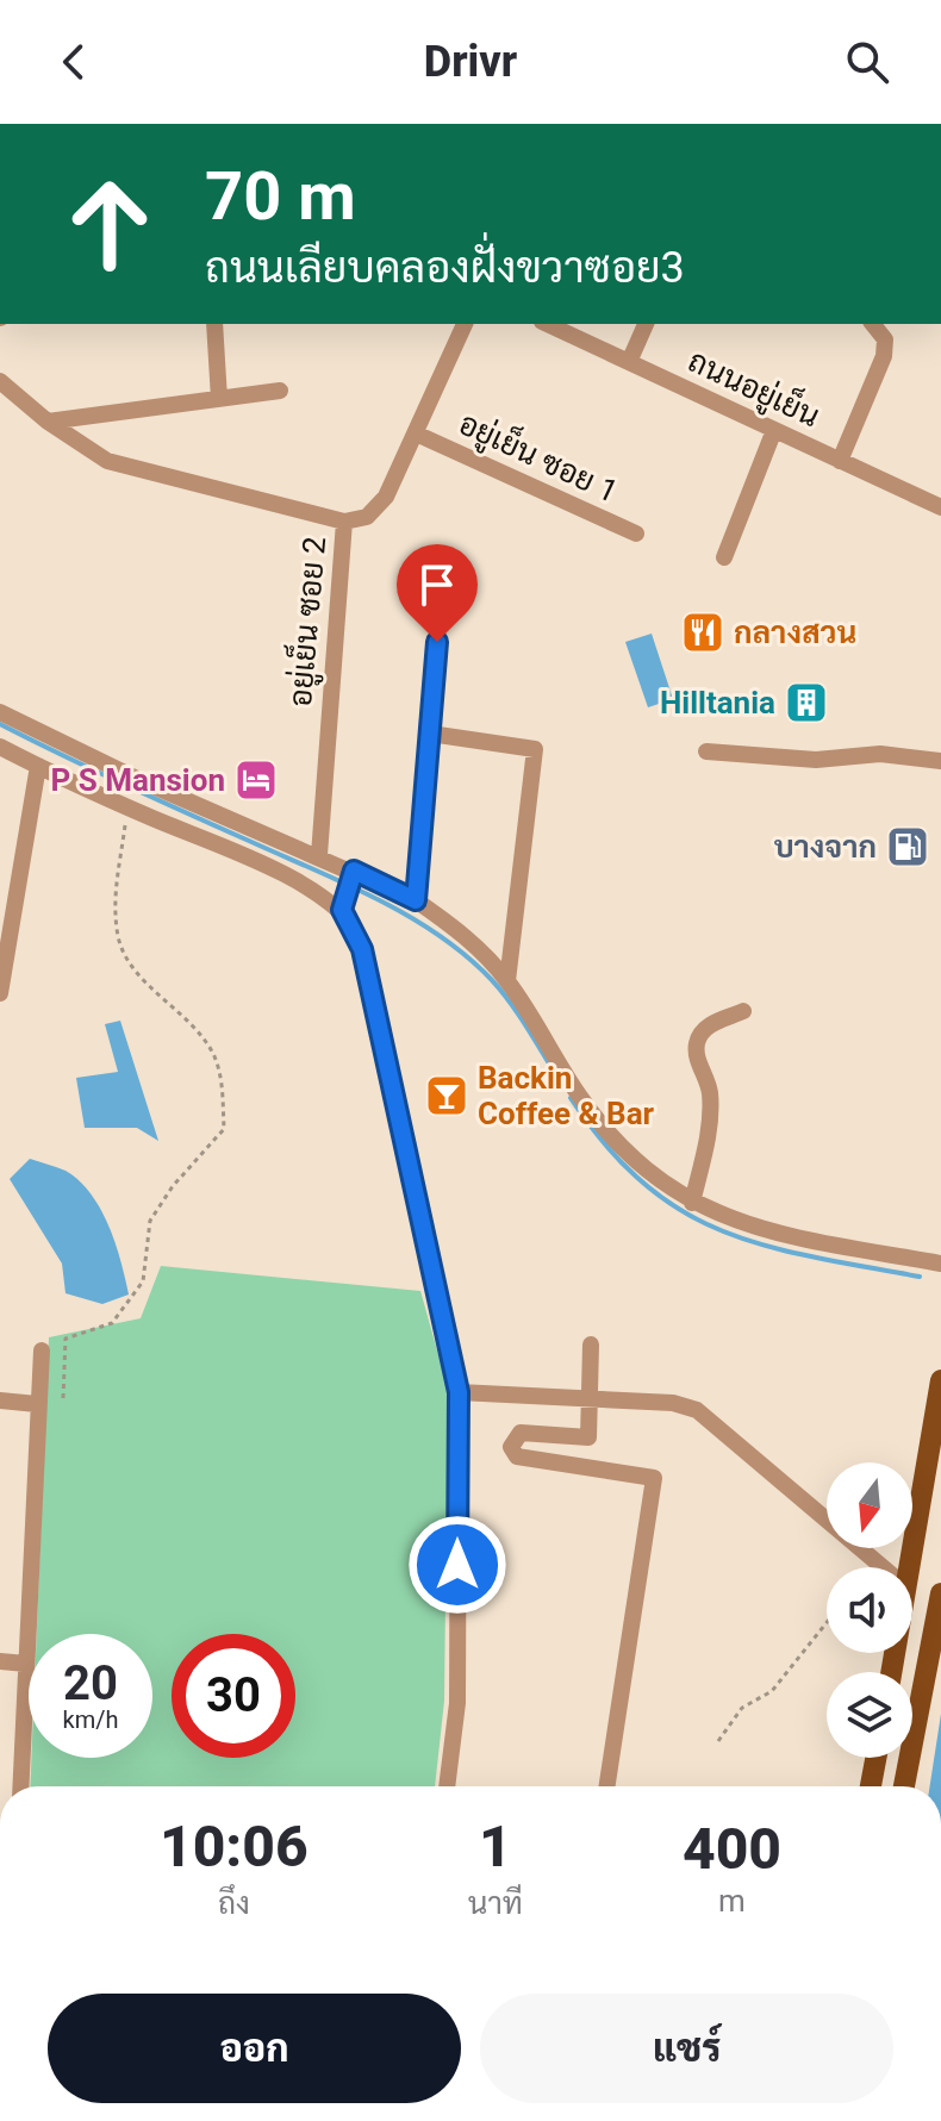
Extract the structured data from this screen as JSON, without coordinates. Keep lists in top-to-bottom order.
{
  "streets": {
    "street": ["ถนนอยู่เย็น", "อยู่เย็น ซอย 1", "อยู่เย็น ซอย 2"]
  },
  "crossings": [
    ["อยู่เย็น ซอย 1", "อยู่เย็น ซอย 2"]
  ],
  "places": {
    "restaurant": ["กลางสวน"],
    "building": ["Hilltania"],
    "hotel": ["P S Mansion"],
    "fuel station": ["บางจาก"],
    "bar": ["Backin Coffee & Bar"]
  },
  "north": "bottom",
  "page": {
    "header": "Drivr",
    "turn": ["70 m", "ถนนเลียบคลองฝั่งขวาซอย3"],
    "speed": "20 km/h",
    "limit": "30",
    "eta": [
      "10:06",
      "ถึง",
      "1",
      "นาที",
      "400",
      "m"
    ],
    "buttons": ["ออก", "แชร์"]
  }
}
